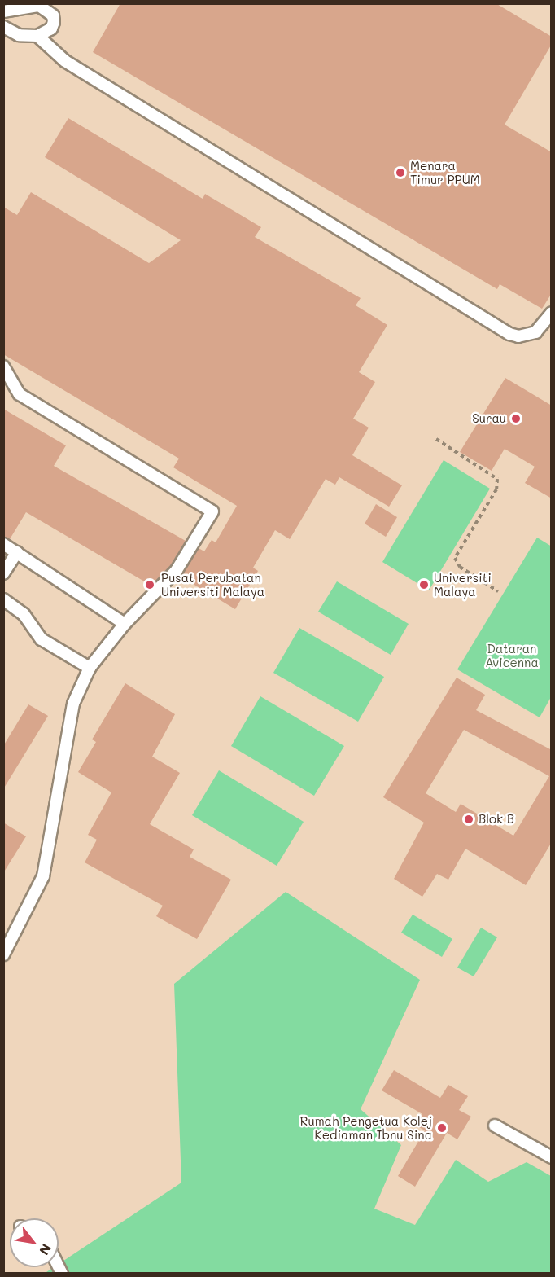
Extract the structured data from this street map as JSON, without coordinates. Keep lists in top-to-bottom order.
{
  "parks": ["Dataran Avicenna"],
  "places": [
    "Menara Timur PPUM",
    "Surau",
    "Pusat Perubatan Universiti Malaya",
    "Universiti Malaya",
    "Blok B",
    "Rumah Pengetua Kolej Kediaman Ibnu Sina"
  ],
  "north": "bottom right"
}
